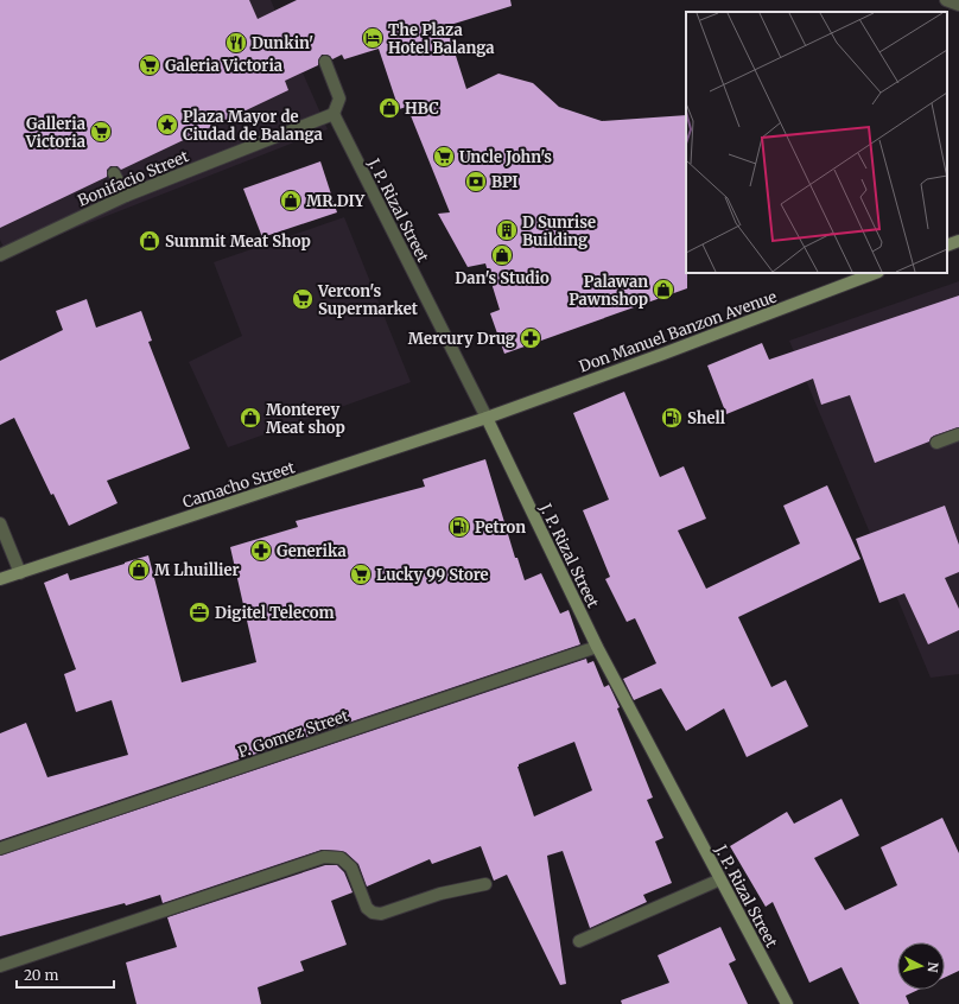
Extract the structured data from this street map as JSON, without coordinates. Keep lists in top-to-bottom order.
{
  "streets": {
    "main road": ["J. P. Rizal Street", "Don Manuel Banzon Avenue", "Camacho Street"],
    "street": ["Bonifacio Street", "P. Gomez Street"]
  },
  "crossings": [
    ["Bonifacio Street", "J. P. Rizal Street"],
    ["J. P. Rizal Street", "Don Manuel Banzon Avenue"],
    ["J. P. Rizal Street", "Camacho Street"],
    ["J. P. Rizal Street", "P. Gomez Street"],
    ["Don Manuel Banzon Avenue", "Camacho Street"]
  ],
  "places": {
    "hotel": ["The Plaza Hotel Balanga"],
    "restaurant": ["Dunkin'"],
    "supermarket": [
      "Galeria Victoria",
      "Galleria Victoria",
      "Uncle John's",
      "Vercon's Supermarket",
      "Lucky 99 Store"
    ],
    "shop": [
      "HBC",
      "MR.DIY",
      "Summit Meat Shop",
      "Dan's Studio",
      "Palawan Pawnshop",
      "Monterey Meat shop",
      "M Lhuillier"
    ],
    "place": ["Plaza Mayor de Ciudad de Balanga"],
    "bank": ["BPI"],
    "building": ["D Sunrise Building"],
    "pharmacy": ["Mercury Drug", "Generika"],
    "fuel station": ["Shell", "Petron"],
    "office": ["Digitel Telecom"]
  },
  "scale_bar": "20 m",
  "north": "right"
}
